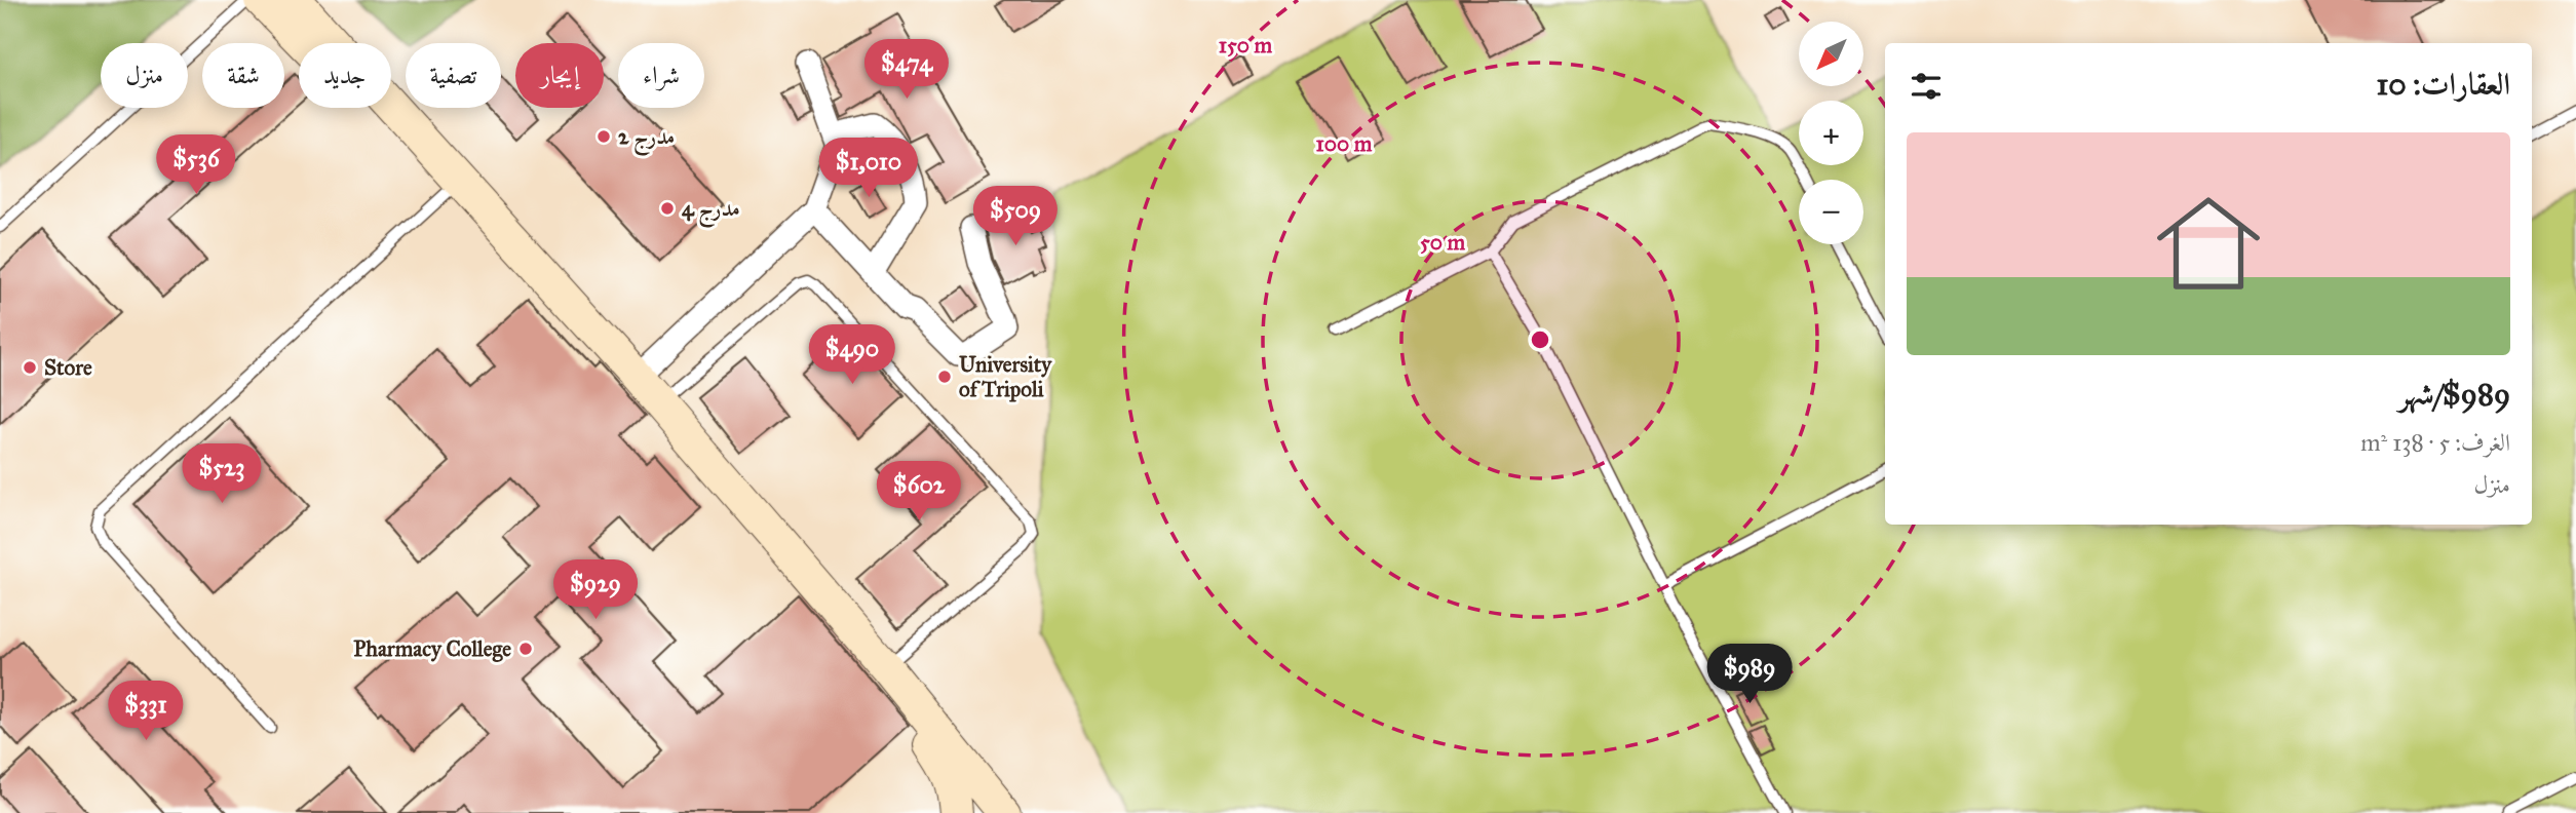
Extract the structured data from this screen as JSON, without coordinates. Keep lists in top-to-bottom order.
{
  "places": [
    "مدرج 2",
    "مدرج 4",
    "Store",
    "University of Tripoli",
    "Pharmacy College"
  ],
  "north": "bottom left",
  "page": {
    "map_buttons": ["+", "−"],
    "price": [
      "$474",
      "$536",
      "$1,010",
      "$509",
      "$490",
      "$523",
      "$602",
      "$929",
      "$989",
      "$331"
    ],
    "chip": [
      "شراء",
      "إيجار",
      "تصفية",
      "جديد",
      "شقة",
      "منزل"
    ],
    "heading": "العقارات: 10",
    "list": [
      {
        "name": "$989/شهر",
        "note": "الغرف: 5 · 138 m² · منزل"
      }
    ]
  },
  "rings": ["150 m", "100 m", "50 m"]
}
